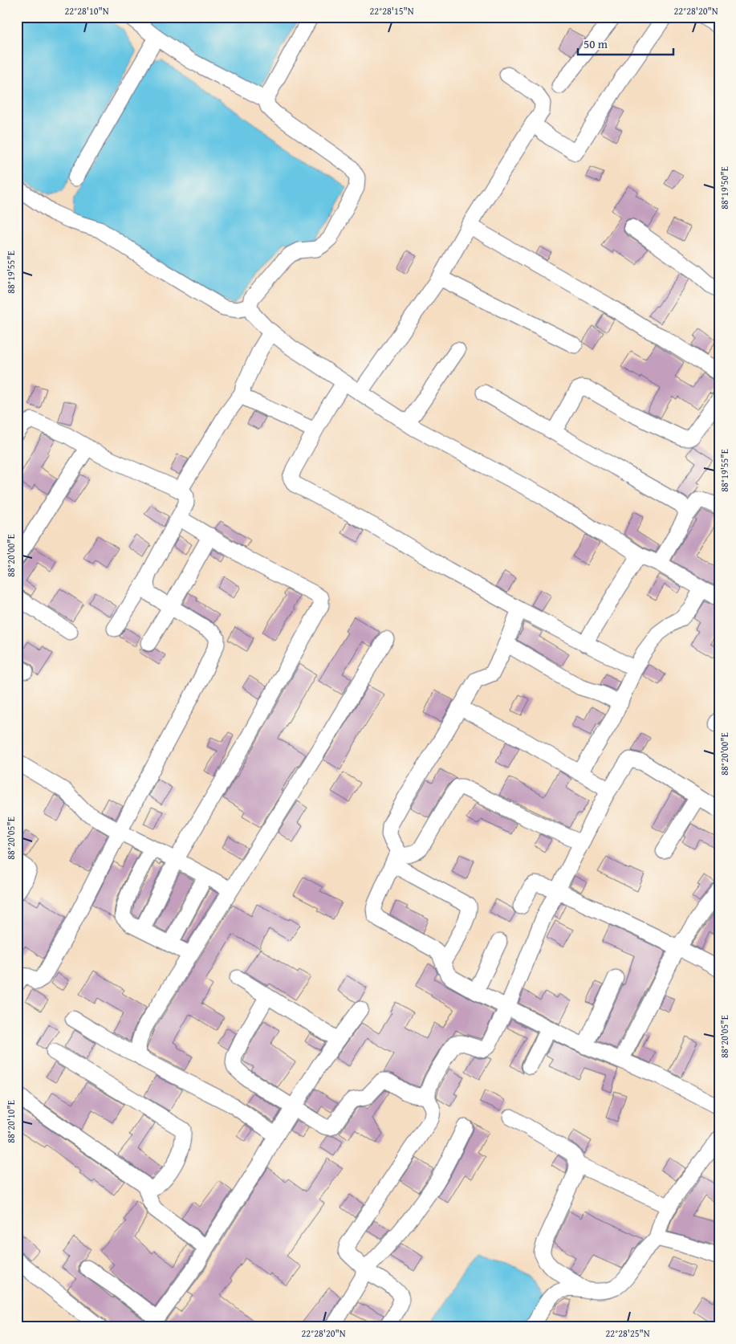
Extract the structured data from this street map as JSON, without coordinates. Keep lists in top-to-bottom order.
{
  "scale_bar": "50 m",
  "coordinates": [
    "22°28'10\"N",
    "22°28'15\"N",
    "22°28'20\"N",
    "88°19'50\"E",
    "88°19'55\"E",
    "88°20'00\"E",
    "88°20'05\"E",
    "88°20'10\"E",
    "22°28'25\"N"
  ]
}
